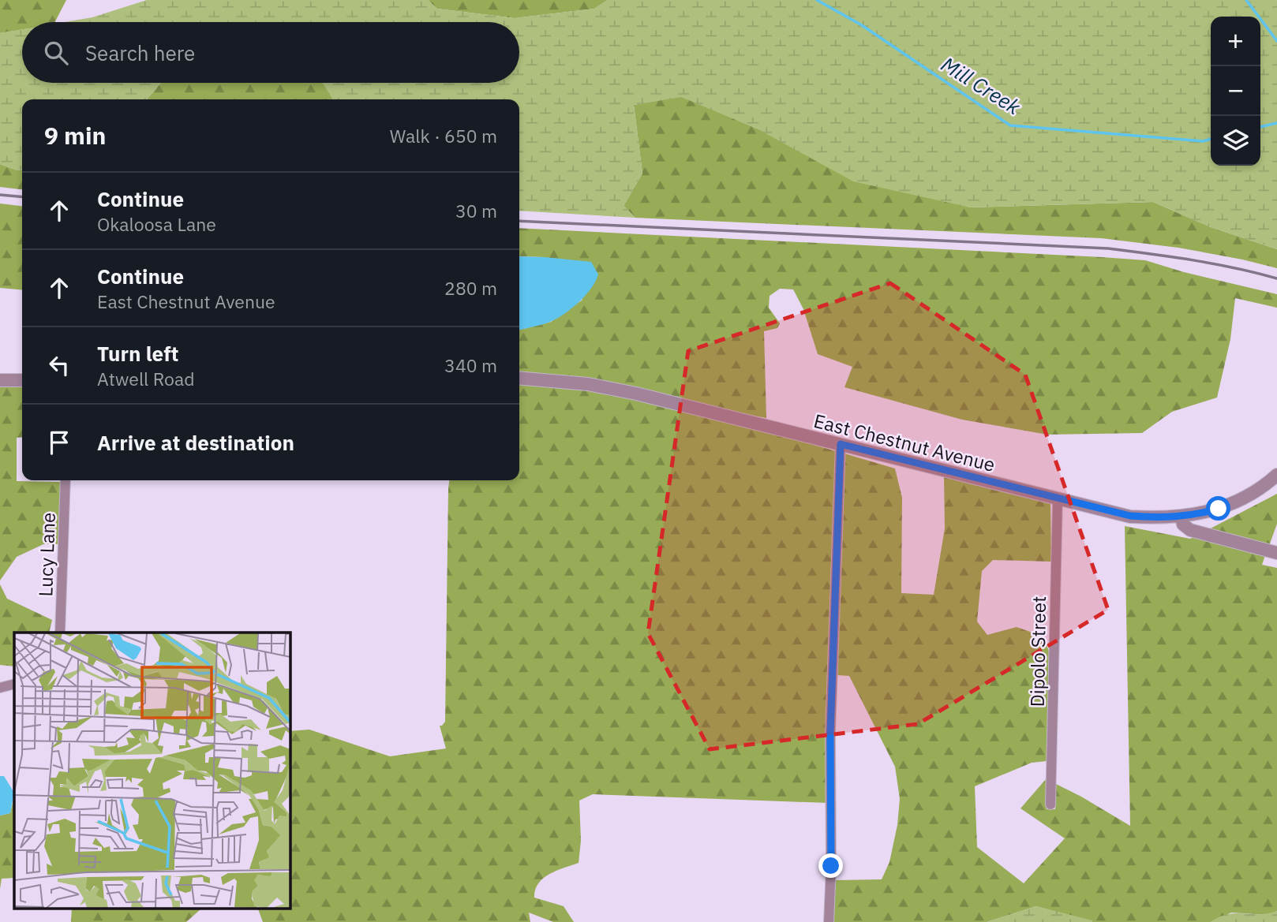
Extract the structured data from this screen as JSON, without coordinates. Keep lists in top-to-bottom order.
{
  "streets": {
    "street": ["East Chestnut Avenue", "Lucy Lane", "Dipolo Street"]
  },
  "crossings": [
    ["East Chestnut Avenue", "Dipolo Street"]
  ],
  "water": ["Mill Creek"],
  "page": {
    "map_buttons": ["+", "−"],
    "search": "Search here",
    "heading": ["9 min", "Walk · 650 m"],
    "list": [
      ["Continue", "Okaloosa Lane", "30 m"],
      ["Continue", "East Chestnut Avenue", "280 m"],
      ["Turn left", "Atwell Road", "340 m"],
      "Arrive at destination"
    ]
  }
}
